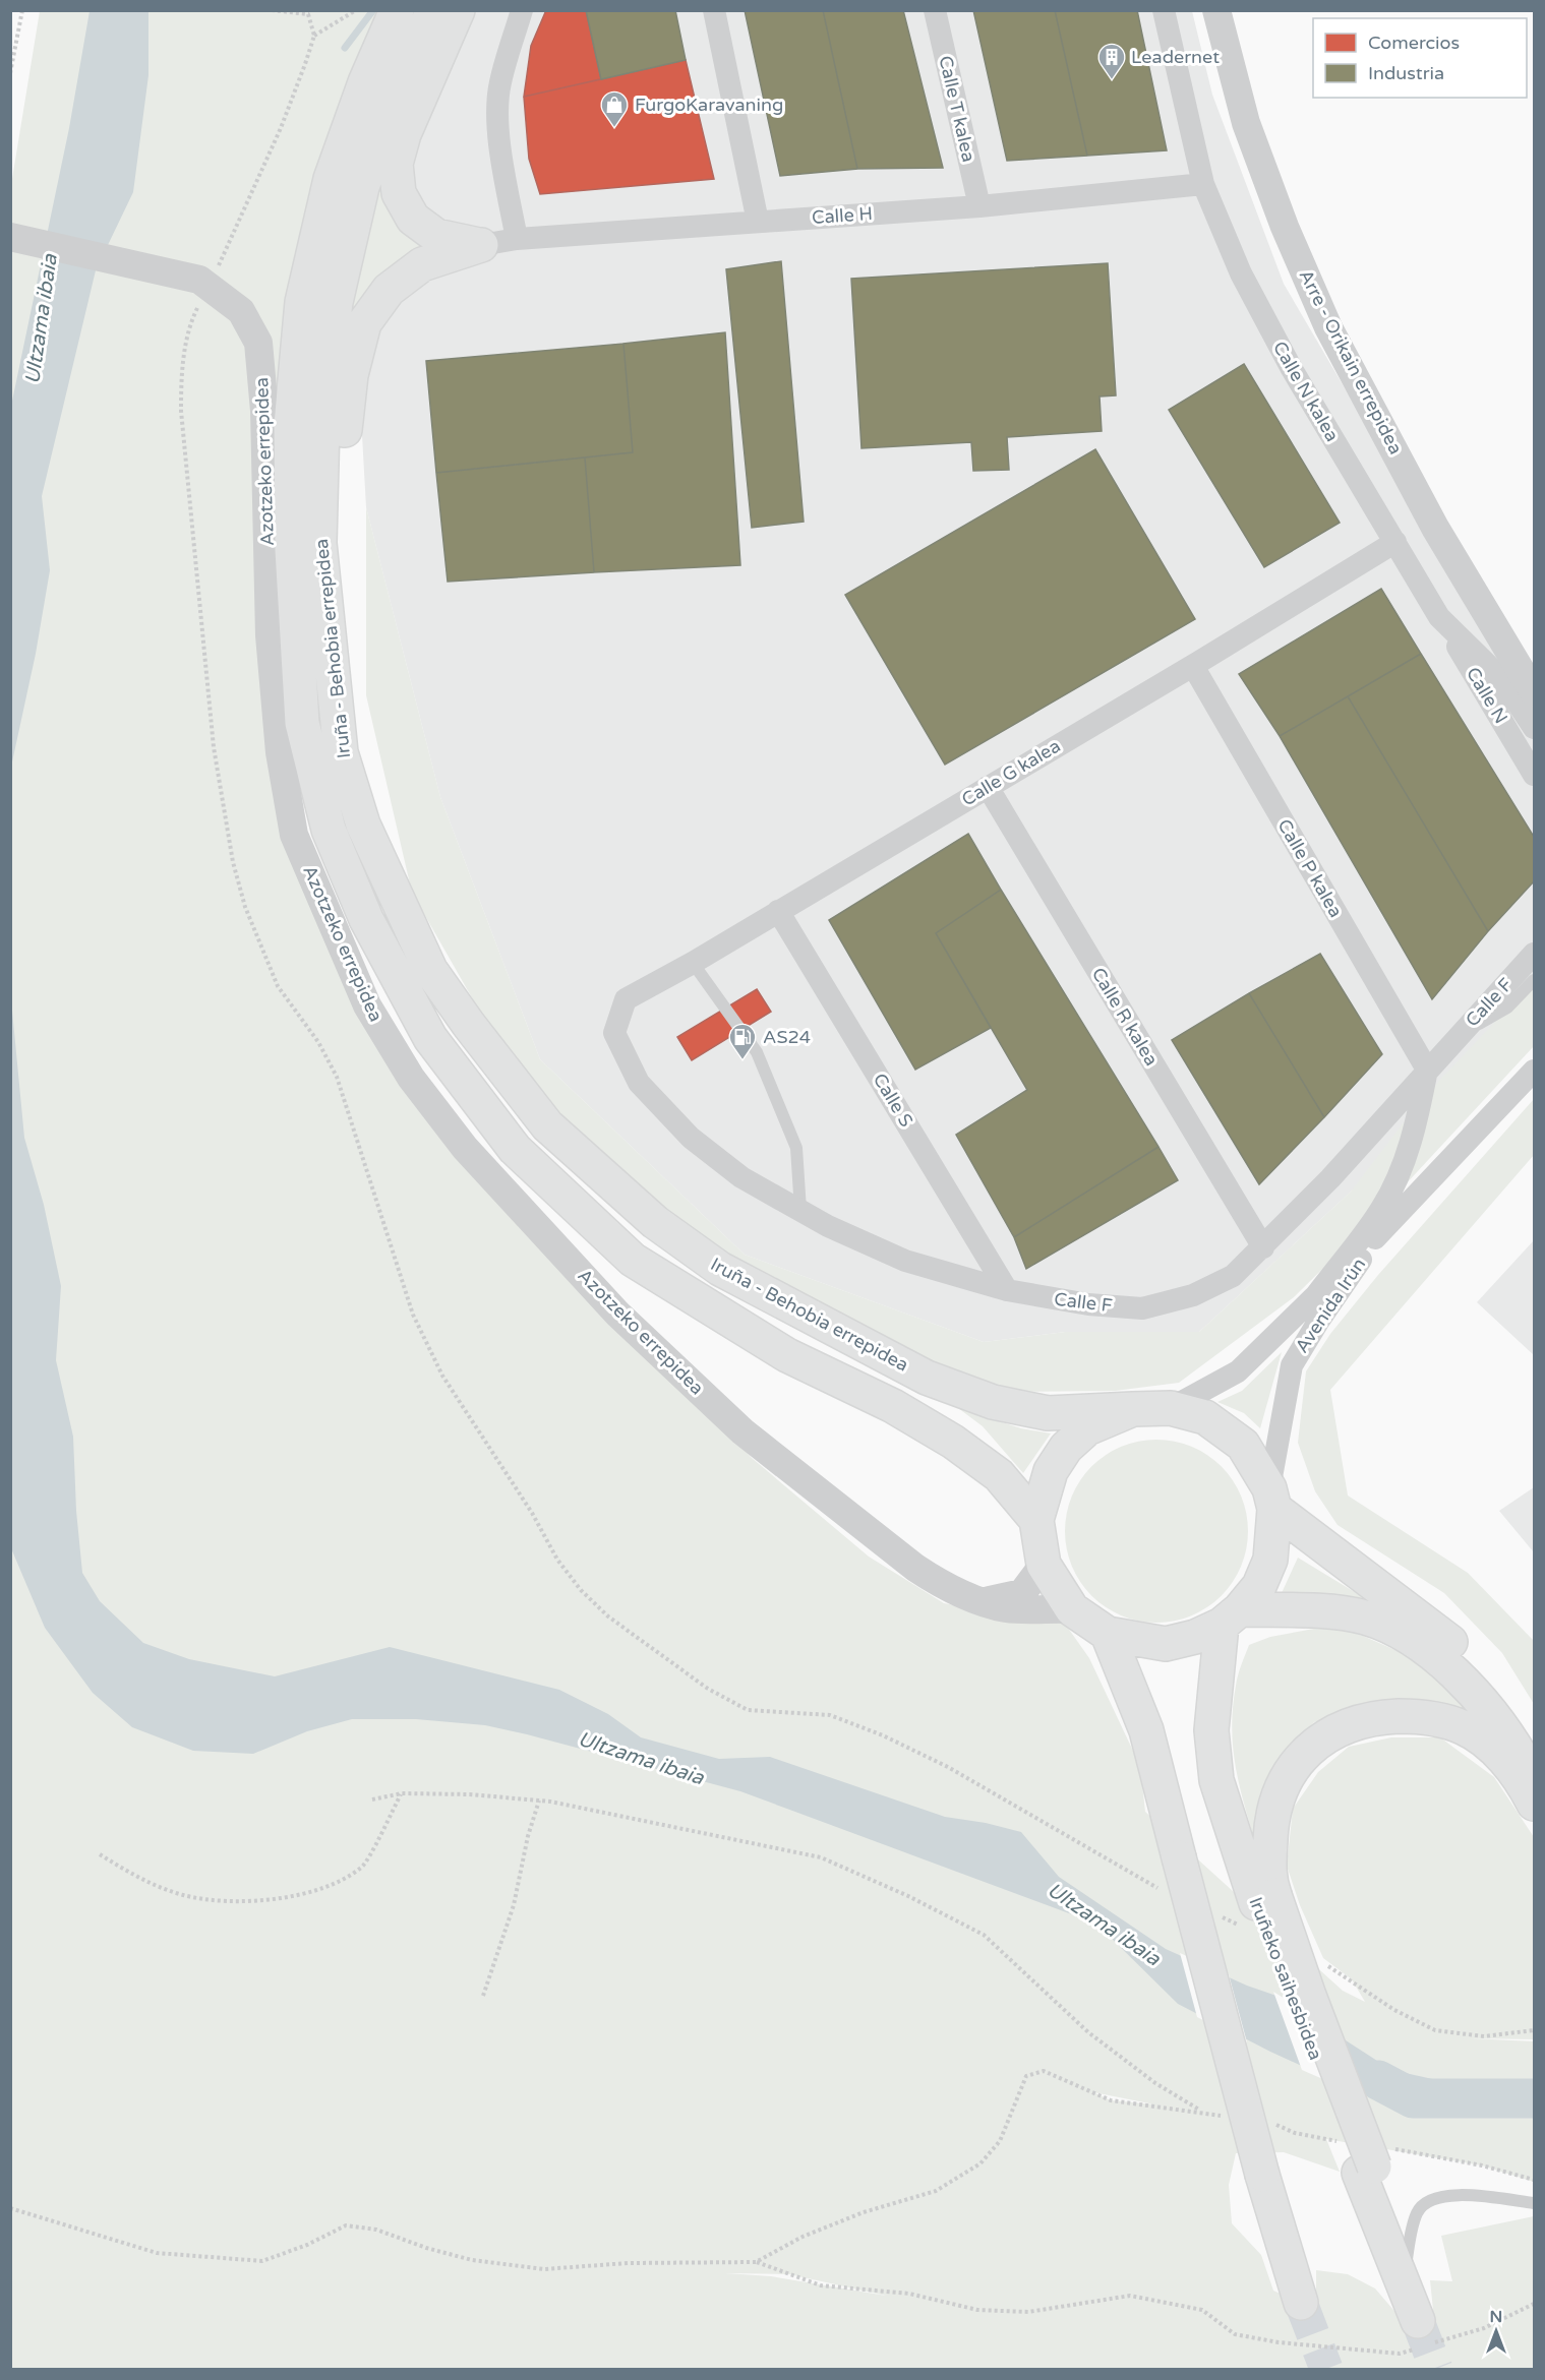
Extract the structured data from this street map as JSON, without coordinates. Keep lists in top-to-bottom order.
{
  "streets": {
    "highway": ["Iruña - Behobia errepidea", "Iruñeko saihesbidea"],
    "street": [
      "Calle T kalea",
      "Calle H",
      "Arre - Orikain errepidea",
      "Calle N kalea",
      "Azotzeko errepidea",
      "Calle N",
      "Calle G kalea",
      "Calle P kalea",
      "Calle F",
      "Calle R kalea",
      "Calle S",
      "Avenida Irún"
    ]
  },
  "crossings": [
    ["Calle T kalea", "Calle H"],
    ["Calle H", "Calle N kalea"],
    ["Calle N kalea", "Calle N"],
    ["Calle N kalea", "Calle G kalea"],
    ["Iruña - Behobia errepidea", "Avenida Irún"],
    ["Calle G kalea", "Calle P kalea"],
    ["Calle G kalea", "Calle F"],
    ["Calle G kalea", "Calle R kalea"],
    ["Calle G kalea", "Calle S"],
    ["Calle P kalea", "Calle F"],
    ["Calle P kalea", "Avenida Irún"],
    ["Calle F", "Calle R kalea"],
    ["Calle F", "Calle S"],
    ["Calle F", "Avenida Irún"]
  ],
  "water": ["Ultzama ibaia"],
  "places": {
    "building": ["Leadernet"],
    "shop": ["FurgoKaravaning"],
    "fuel station": ["AS24"]
  },
  "legend": ["Comercios", "Industria"],
  "north": "top"
}
